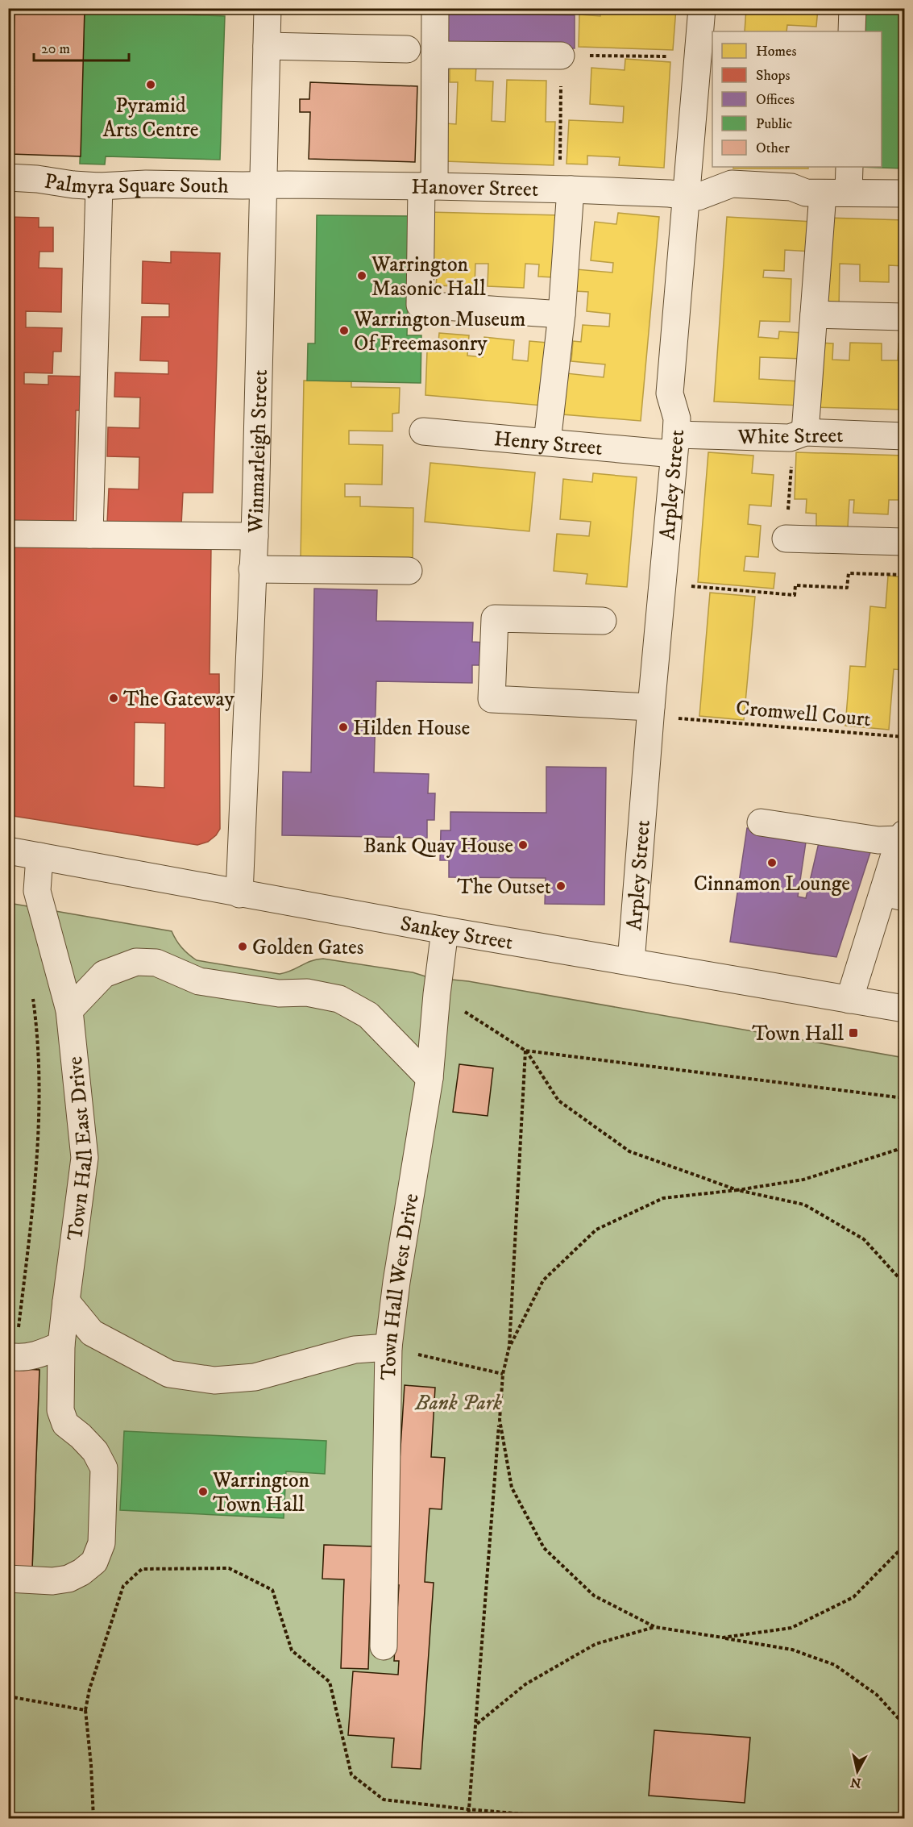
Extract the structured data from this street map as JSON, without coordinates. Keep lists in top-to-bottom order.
{
  "streets": {
    "street": [
      "Palmyra Square South",
      "Hanover Street",
      "White Street",
      "Henry Street",
      "Winmarleigh Street",
      "Arpley Street",
      "Sankey Street",
      "Town Hall East Drive",
      "Town Hall West Drive"
    ],
    "path": ["Cromwell Court"]
  },
  "crossings": [
    ["Palmyra Square South", "Hanover Street"],
    ["Palmyra Square South", "Winmarleigh Street"],
    ["Hanover Street", "Winmarleigh Street"],
    ["Hanover Street", "Arpley Street"],
    ["White Street", "Henry Street"],
    ["White Street", "Arpley Street"],
    ["Henry Street", "Arpley Street"],
    ["Winmarleigh Street", "Sankey Street"],
    ["Arpley Street", "Sankey Street"],
    ["Sankey Street", "Town Hall East Drive"],
    ["Sankey Street", "Town Hall West Drive"]
  ],
  "parks": ["Bank Park"],
  "places": {
    "other": [
      "Pyramid Arts Centre",
      "Warrington Masonic Hall",
      "Warrington Museum Of Freemasonry",
      "The Gateway",
      "Hilden House",
      "Bank Quay House",
      "Cinnamon Lounge",
      "The Outset",
      "Golden Gates",
      "Warrington Town Hall"
    ],
    "transit": ["Town Hall"]
  },
  "legend": [
    "Homes",
    "Shops",
    "Offices",
    "Public",
    "Other"
  ],
  "scale_bar": "20 m",
  "north": "bottom"
}
